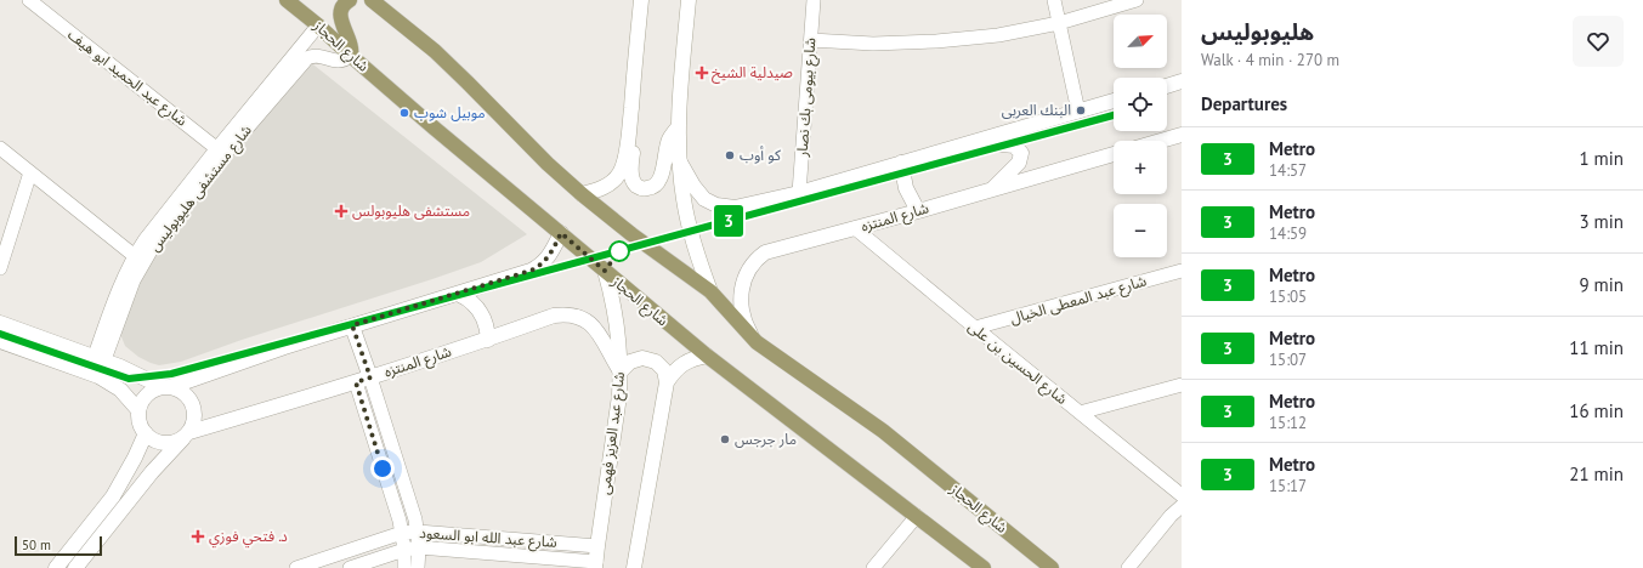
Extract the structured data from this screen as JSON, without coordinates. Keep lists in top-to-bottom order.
{
  "streets": {
    "main road": ["شارع الحجاز"],
    "street": [
      "شارع عبد الحميد ابو هيف",
      "شارع بيومى بك نصار",
      "شارع مستشفى هليوبوليس",
      "شارع المنتزه",
      "شارع عبد المعطى الخيال",
      "شارع الحسين بن على",
      "شارع عبد العزيز فهمى",
      "شارع عبد الله ابو السعود"
    ]
  },
  "crossings": [
    ["شارع الحجاز", "شارع مستشفى هليوبوليس"],
    ["شارع الحجاز", "شارع المنتزه"],
    ["شارع الحجاز", "شارع عبد العزيز فهمى"],
    ["شارع عبد الحميد ابو هيف", "شارع مستشفى هليوبوليس"],
    ["شارع المنتزه", "شارع الحسين بن على"],
    ["شارع المنتزه", "شارع عبد العزيز فهمى"],
    ["شارع عبد المعطى الخيال", "شارع الحسين بن على"],
    ["شارع عبد العزيز فهمى", "شارع عبد الله ابو السعود"]
  ],
  "places": {
    "health": ["صيدلية الشيخ", "مستشفى هليوبولس", "د. فتحي فوزي"],
    "other": [
      "البنك العربى",
      "موبيل شوب",
      "كو أوب",
      "مار جرجس"
    ]
  },
  "lines": ["metro line 3"],
  "scale_bar": "50 m",
  "north": "top right",
  "page": {
    "on_map": "3",
    "heading": [
      ["هليوبوليس", "Walk · 4 min · 270 m"],
      "Departures"
    ],
    "map_buttons": ["+", "−"],
    "list": [
      {
        "mark": "3",
        "name": "Metro",
        "note": "14:57",
        "value": "1 min"
      },
      {
        "mark": "3",
        "name": "Metro",
        "note": "14:59",
        "value": "3 min"
      },
      {
        "mark": "3",
        "name": "Metro",
        "note": "15:05",
        "value": "9 min"
      },
      {
        "mark": "3",
        "name": "Metro",
        "note": "15:07",
        "value": "11 min"
      },
      {
        "mark": "3",
        "name": "Metro",
        "note": "15:12",
        "value": "16 min"
      },
      {
        "mark": "3",
        "name": "Metro",
        "note": "15:17",
        "value": "21 min"
      }
    ],
    "scale": "50 m"
  }
}
